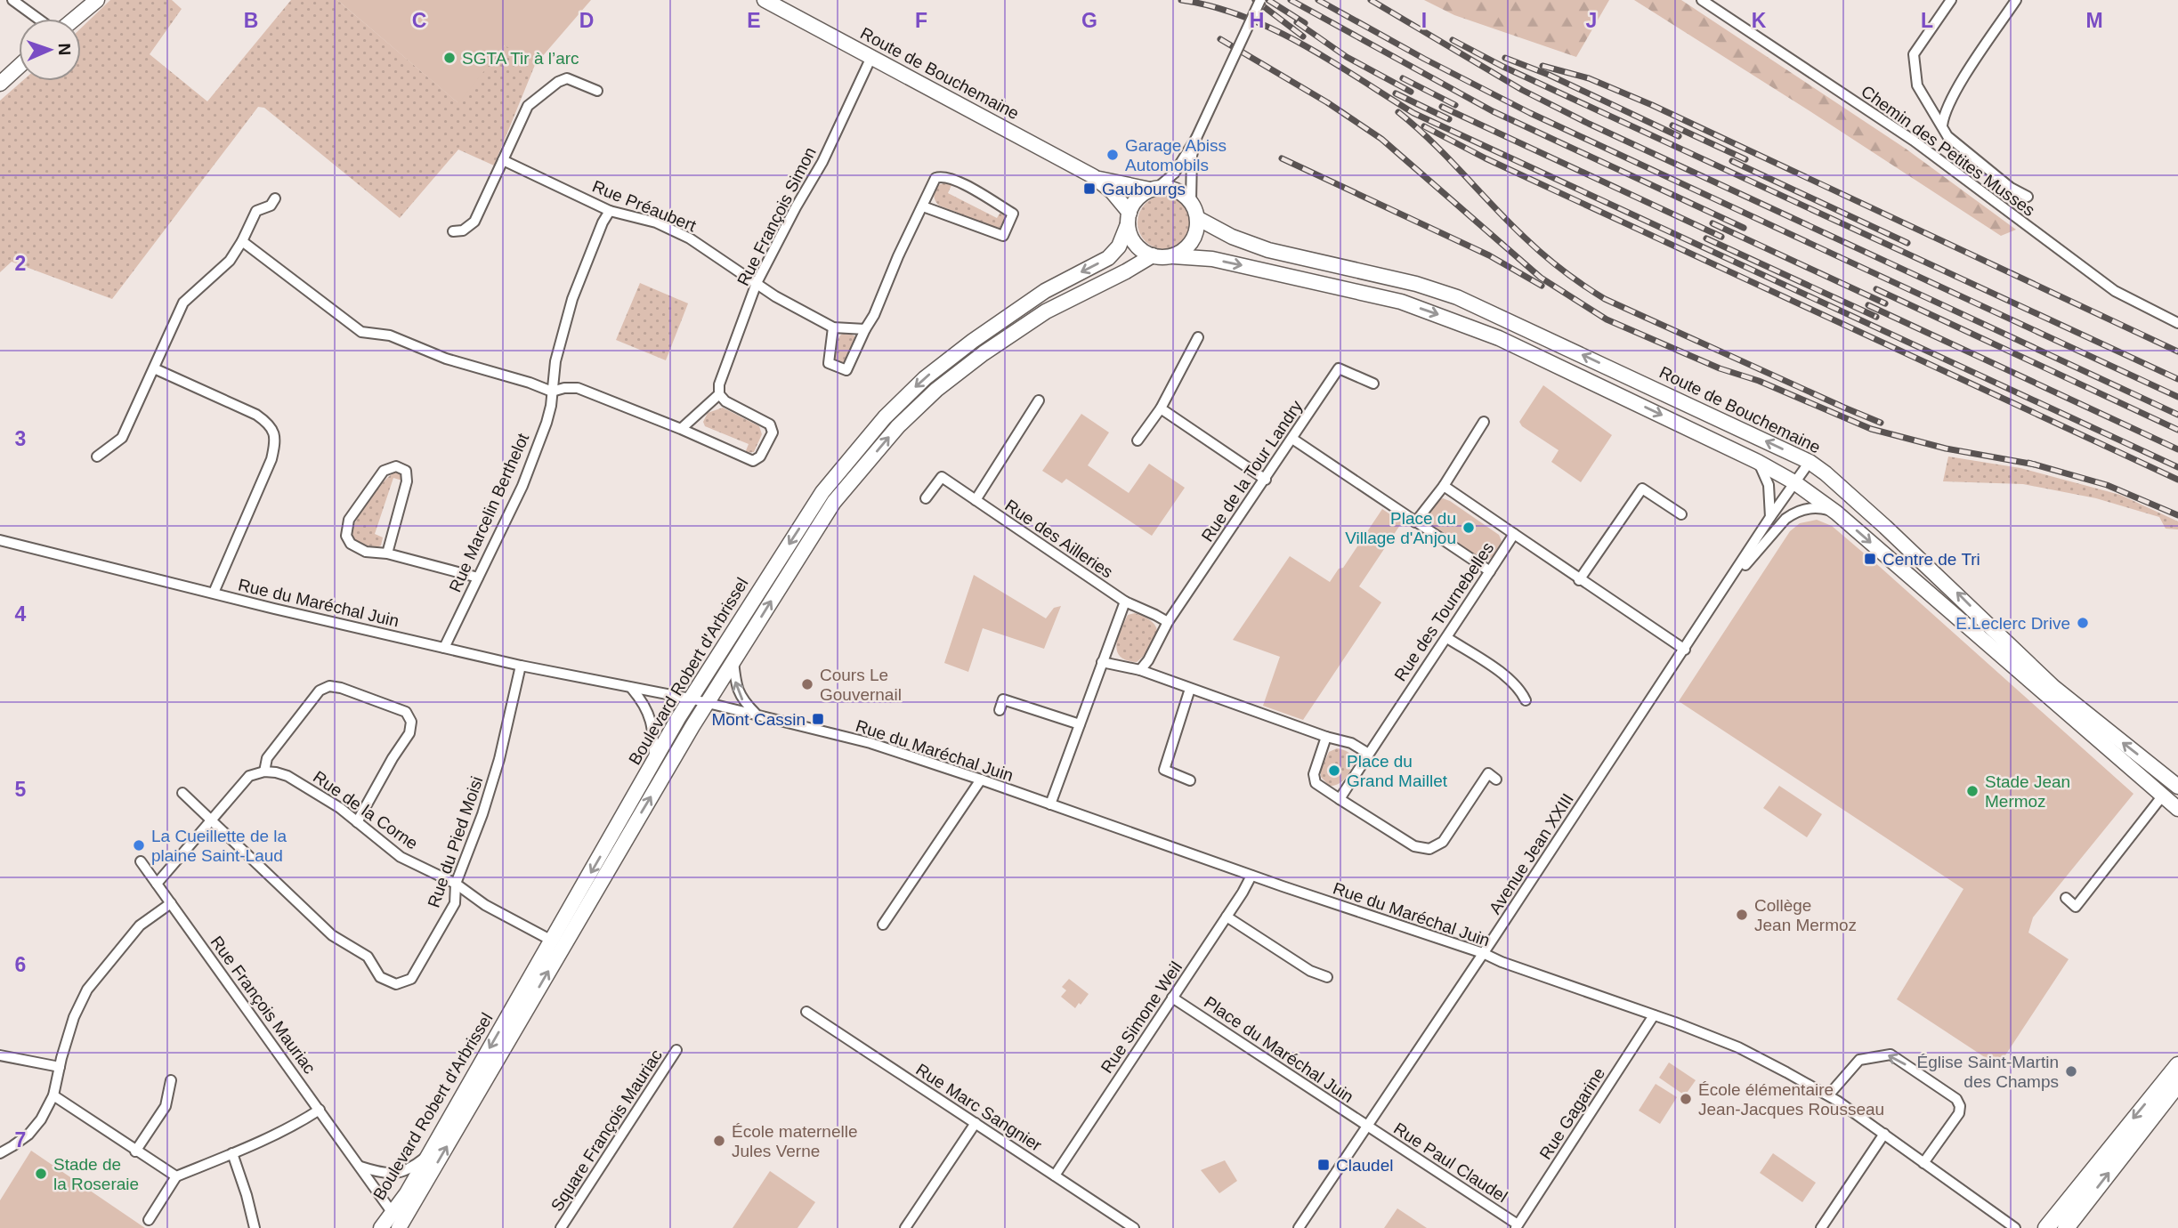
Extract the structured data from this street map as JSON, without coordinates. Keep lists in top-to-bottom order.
{
  "streets": {
    "street": [
      "Route de Bouchemaine",
      "Chemin des Petites Musses",
      "Rue Préaubert",
      "Rue François Simon",
      "Rue de la Tour Landry",
      "Rue Marcelin Berthelot",
      "Rue des Ailleries",
      "Rue du Maréchal Juin",
      "Rue des Tournebelles",
      "Boulevard Robert d'Arbrissel",
      "Rue de la Corne",
      "Rue du Pied Moisi",
      "Avenue Jean XXIII",
      "Rue François Mauriac",
      "Rue Simone Weil",
      "Place du Maréchal Juin",
      "Rue Marc Sangnier",
      "Rue Gagarine",
      "Square François Mauriac",
      "Rue Paul Claudel"
    ]
  },
  "crossings": [
    ["Route de Bouchemaine", "Rue François Simon"],
    ["Route de Bouchemaine", "Boulevard Robert d'Arbrissel"],
    ["Route de Bouchemaine", "Avenue Jean XXIII"],
    ["Rue Préaubert", "Rue François Simon"],
    ["Rue Préaubert", "Rue Marcelin Berthelot"],
    ["Rue Marcelin Berthelot", "Rue du Maréchal Juin"],
    ["Rue du Maréchal Juin", "Boulevard Robert d'Arbrissel"],
    ["Rue du Maréchal Juin", "Rue du Pied Moisi"],
    ["Rue du Maréchal Juin", "Avenue Jean XXIII"],
    ["Rue du Maréchal Juin", "Rue Simone Weil"],
    ["Rue du Maréchal Juin", "Rue Gagarine"],
    ["Rue des Tournebelles", "Avenue Jean XXIII"],
    ["Boulevard Robert d'Arbrissel", "Rue de la Corne"],
    ["Boulevard Robert d'Arbrissel", "Rue François Mauriac"],
    ["Rue de la Corne", "Rue du Pied Moisi"],
    ["Avenue Jean XXIII", "Place du Maréchal Juin"],
    ["Avenue Jean XXIII", "Rue Paul Claudel"],
    ["Rue Simone Weil", "Place du Maréchal Juin"],
    ["Rue Simone Weil", "Rue Marc Sangnier"],
    ["Place du Maréchal Juin", "Rue Paul Claudel"],
    ["Rue Gagarine", "Rue Paul Claudel"]
  ],
  "places": {
    "other": [
      "SGTA Tir à l’arc",
      "Garage Abiss Automobils",
      "Place du Village d'Anjou",
      "E.Leclerc Drive",
      "Cours Le Gouvernail",
      "Place du Grand Maillet",
      "Stade Jean Mermoz",
      "La Cueillette de la plaine Saint-Laud",
      "Collège Jean Mermoz",
      "Église Saint-Martin des Champs",
      "École élémentaire Jean-Jacques Rousseau",
      "École maternelle Jules Verne",
      "Stade de la Roseraie"
    ],
    "transit": [
      "Gaubourgs",
      "Centre de Tri",
      "Mont Cassin",
      "Claudel"
    ]
  },
  "north": "right",
  "grid": {
    "columns": [
      "B",
      "C",
      "D",
      "E",
      "F",
      "G",
      "H",
      "I",
      "J",
      "K",
      "L",
      "M"
    ],
    "rows": [
      "2",
      "3",
      "4",
      "5",
      "6",
      "7"
    ]
  }
}
